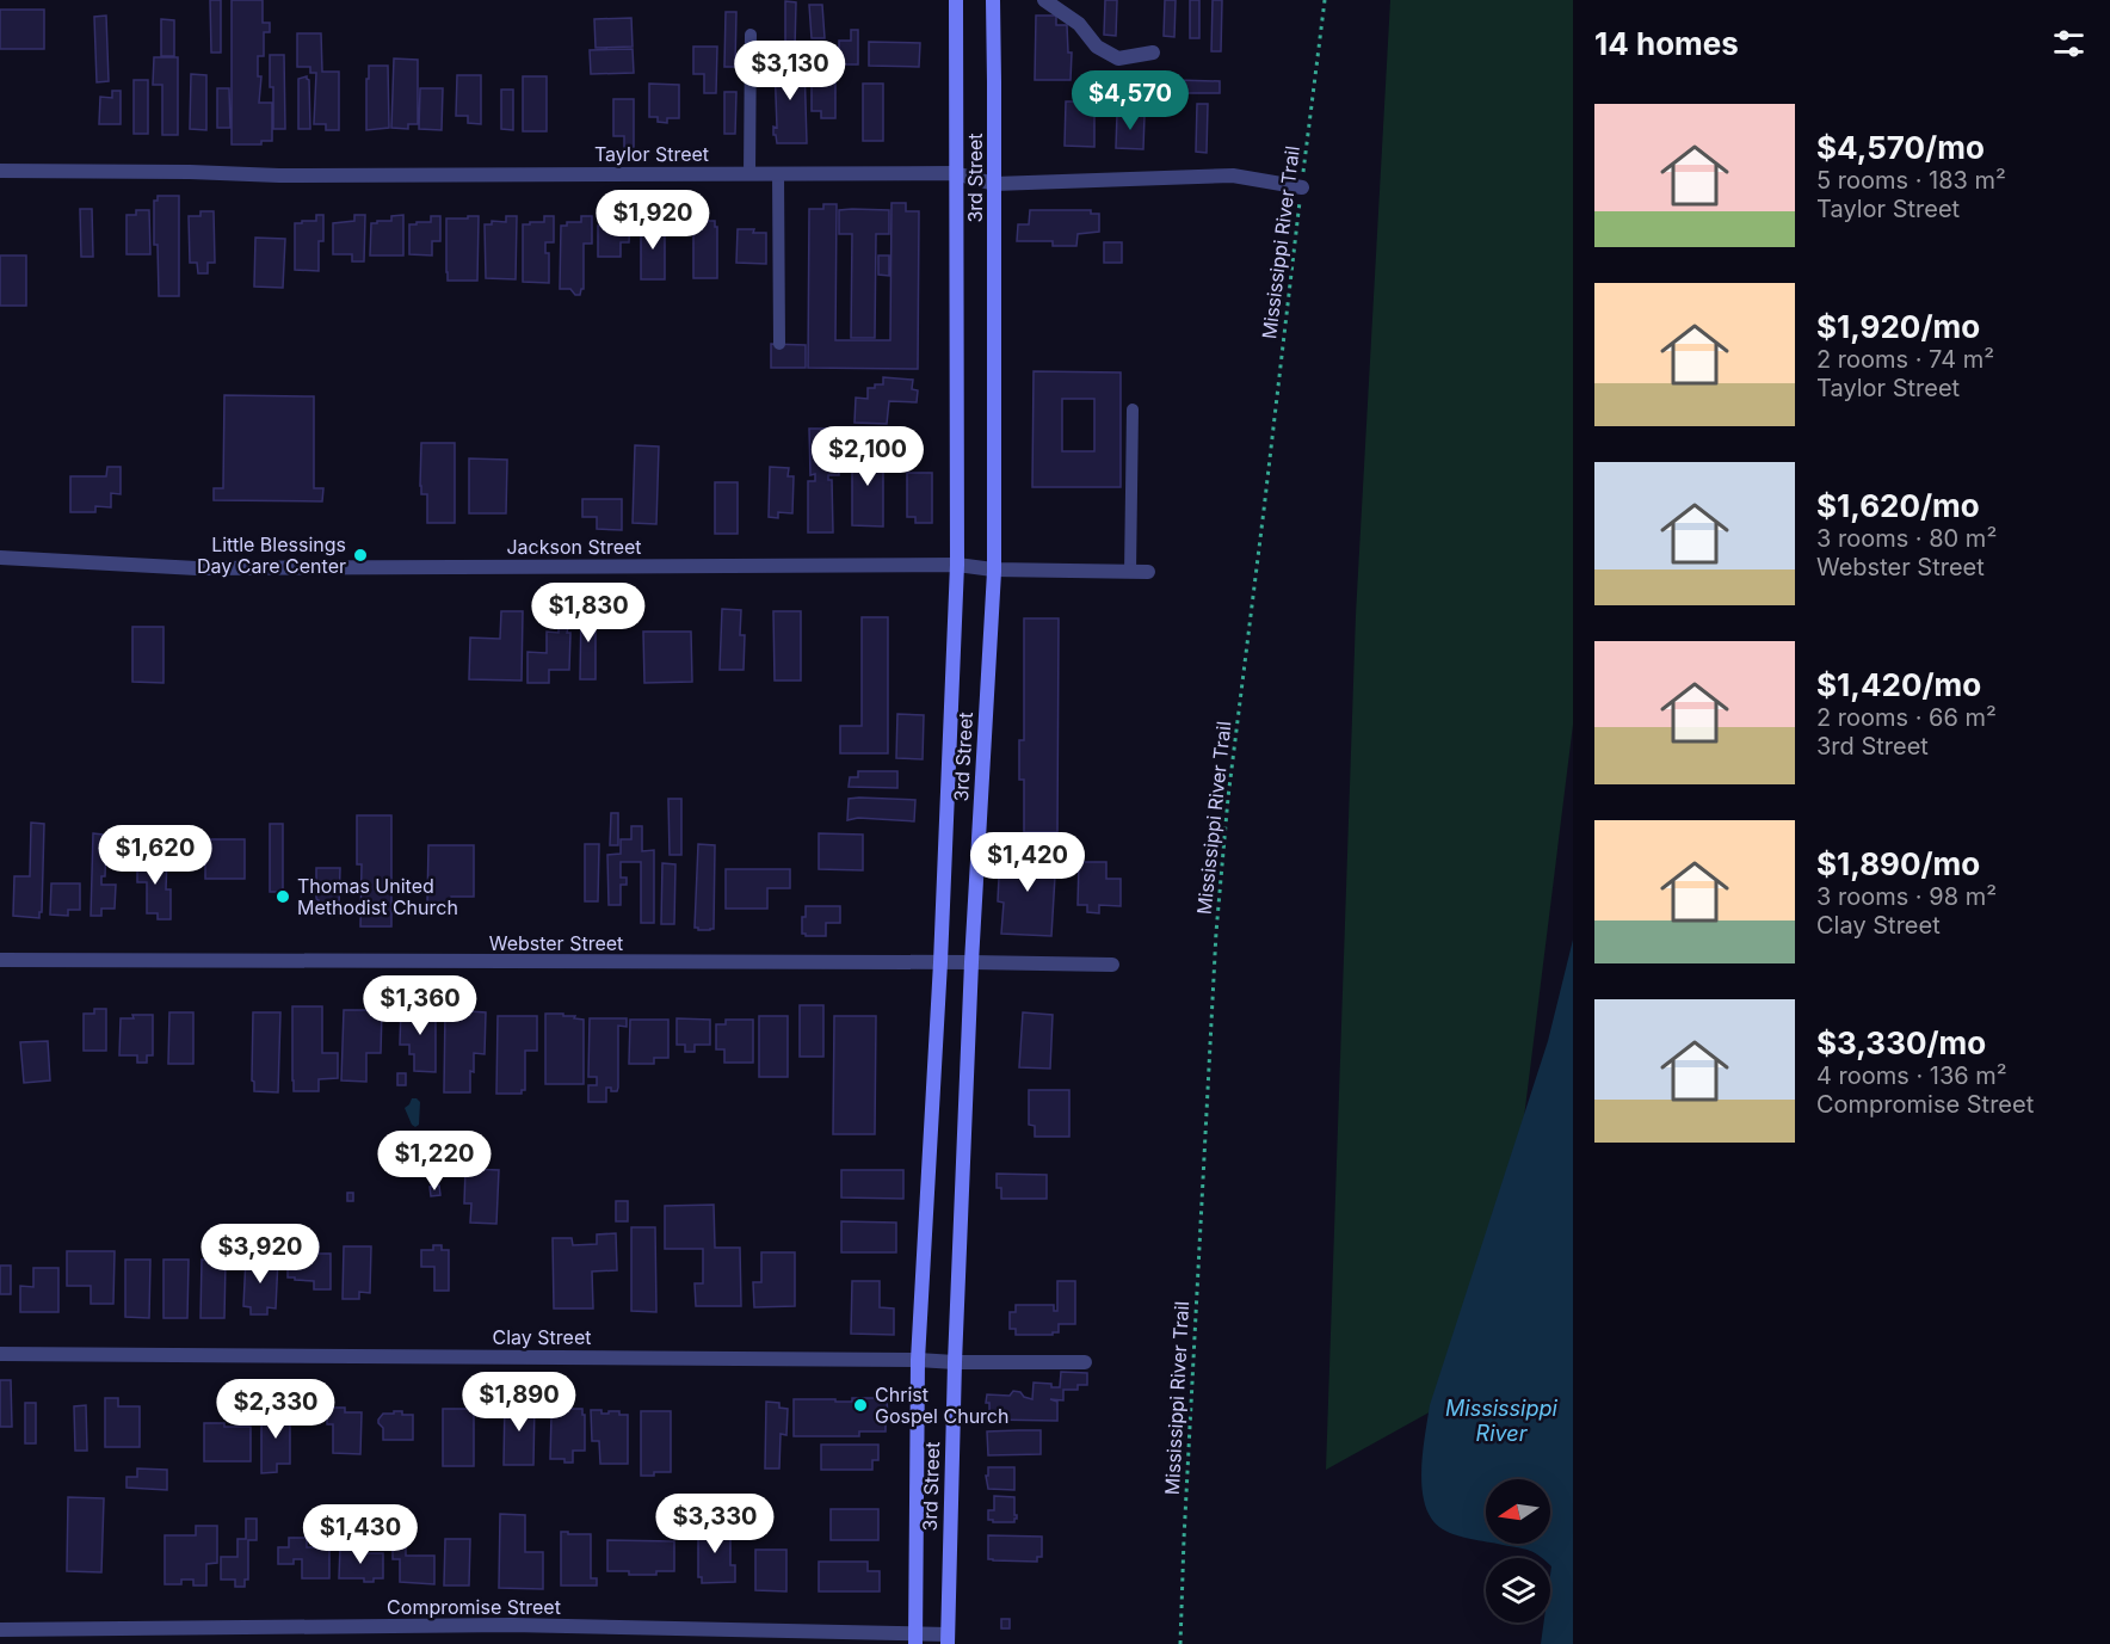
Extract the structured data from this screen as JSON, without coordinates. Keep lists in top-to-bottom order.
{
  "streets": {
    "main road": ["3rd Street"],
    "street": [
      "Taylor Street",
      "Jackson Street",
      "Webster Street",
      "Clay Street",
      "Compromise Street"
    ],
    "path": ["Mississippi River Trail"]
  },
  "crossings": [
    ["Taylor Street", "3rd Street"],
    ["Taylor Street", "Mississippi River Trail"],
    ["3rd Street", "Jackson Street"],
    ["3rd Street", "Webster Street"],
    ["3rd Street", "Clay Street"],
    ["3rd Street", "Compromise Street"]
  ],
  "water": ["Mississippi River"],
  "places": ["Little Blessings Day Care Center", "Thomas United Methodist Church", "Christ Gospel Church"],
  "north": "left",
  "page": {
    "heading": "14 homes",
    "price": [
      "$3,130",
      "$4,570",
      "$1,920",
      "$2,100",
      "$1,830",
      "$1,620",
      "$1,420",
      "$1,360",
      "$1,220",
      "$3,920",
      "$1,890",
      "$2,330",
      "$3,330",
      "$1,430"
    ],
    "list": [
      {
        "name": "$4,570/mo",
        "note": "5 rooms · 183 m² · Taylor Street"
      },
      {
        "name": "$1,920/mo",
        "note": "2 rooms · 74 m² · Taylor Street"
      },
      {
        "name": "$1,620/mo",
        "note": "3 rooms · 80 m² · Webster Street"
      },
      {
        "name": "$1,420/mo",
        "note": "2 rooms · 66 m² · 3rd Street"
      },
      {
        "name": "$1,890/mo",
        "note": "3 rooms · 98 m² · Clay Street"
      },
      {
        "name": "$3,330/mo",
        "note": "4 rooms · 136 m² · Compromise Street"
      }
    ]
  }
}
